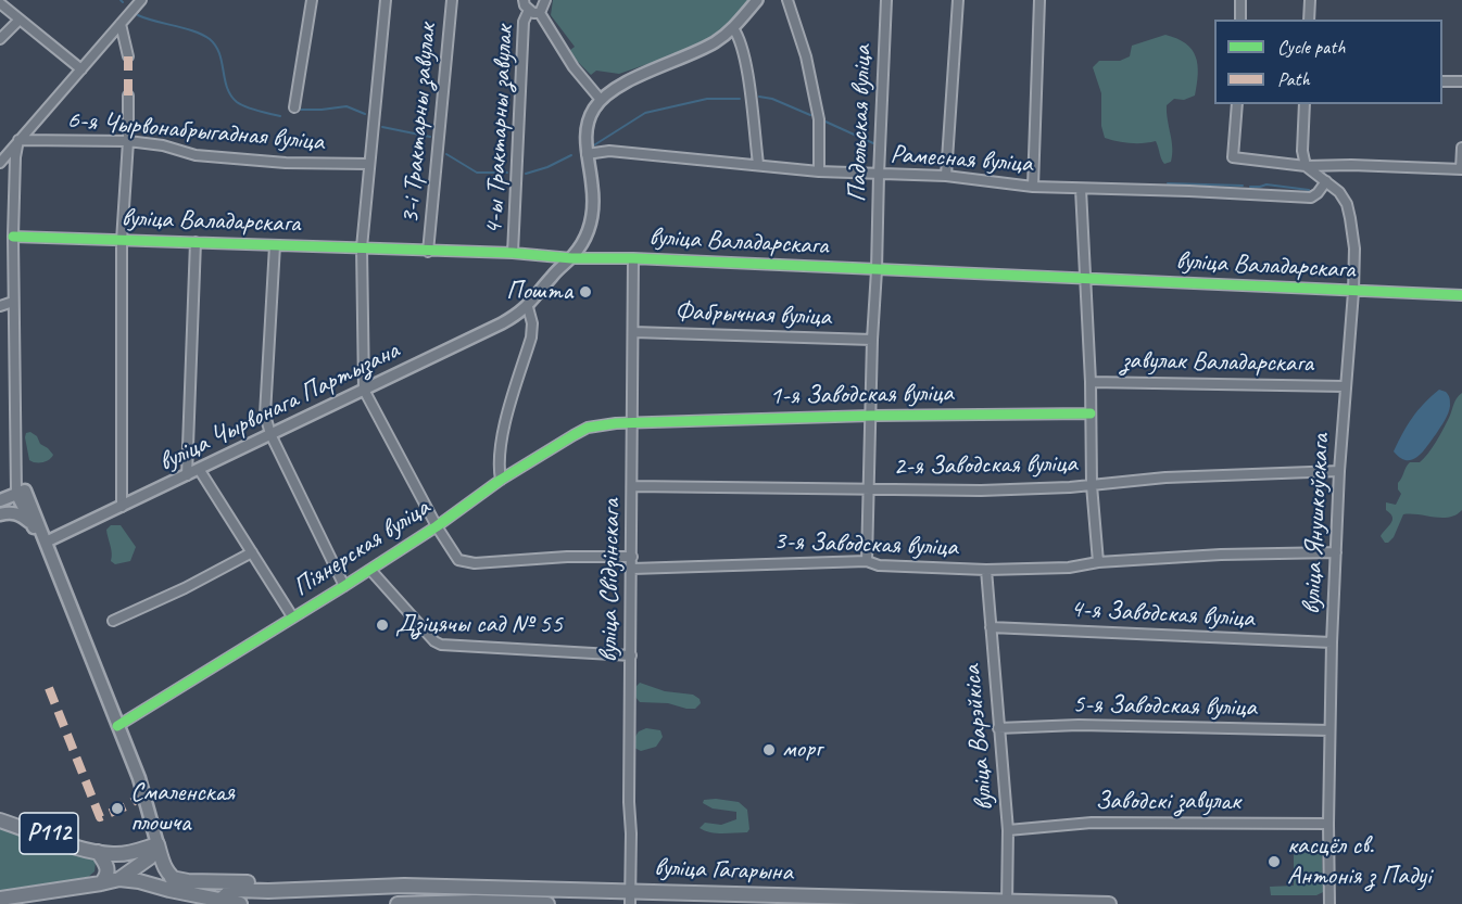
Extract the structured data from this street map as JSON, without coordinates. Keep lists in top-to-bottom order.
{
  "streets": {
    "main road": ["Р112", "вуліца Гагарына"],
    "street": [
      "3-і Трактарны завулак",
      "Падольская вуліца",
      "4-ы Трактарны завулак",
      "6-я Чырвонабрыгадная вуліца",
      "Рамесная вуліца",
      "вуліца Валадарскага",
      "Фабрычная вуліца",
      "завулак Валадарскага",
      "1-я Заводская вуліца",
      "вуліца Чырвонага Партызана",
      "2-я Заводская вуліца",
      "вуліца Янушкоўскага",
      "3-я Заводская вуліца",
      "Піянерская вуліца",
      "вуліца Свідзінскага",
      "4-я Заводская вуліца",
      "5-я Заводская вуліца",
      "вуліца Варэйкіса",
      "Заводскі завулак"
    ]
  },
  "crossings": [
    ["3-і Трактарны завулак", "вуліца Валадарскага"],
    ["Падольская вуліца", "Рамесная вуліца"],
    ["Падольская вуліца", "вуліца Валадарскага"],
    ["Падольская вуліца", "Фабрычная вуліца"],
    ["Падольская вуліца", "1-я Заводская вуліца"],
    ["Падольская вуліца", "2-я Заводская вуліца"],
    ["Падольская вуліца", "3-я Заводская вуліца"],
    ["4-ы Трактарны завулак", "вуліца Валадарскага"],
    ["Рамесная вуліца", "вуліца Янушкоўскага"],
    ["вуліца Валадарскага", "вуліца Янушкоўскага"],
    ["вуліца Валадарскага", "вуліца Свідзінскага"],
    ["Фабрычная вуліца", "вуліца Свідзінскага"],
    ["завулак Валадарскага", "вуліца Янушкоўскага"],
    ["1-я Заводская вуліца", "Піянерская вуліца"],
    ["1-я Заводская вуліца", "вуліца Свідзінскага"],
    ["2-я Заводская вуліца", "вуліца Янушкоўскага"],
    ["2-я Заводская вуліца", "вуліца Свідзінскага"],
    ["вуліца Янушкоўскага", "3-я Заводская вуліца"],
    ["вуліца Янушкоўскага", "4-я Заводская вуліца"],
    ["вуліца Янушкоўскага", "5-я Заводская вуліца"],
    ["вуліца Янушкоўскага", "Заводскі завулак"],
    ["3-я Заводская вуліца", "вуліца Свідзінскага"],
    ["3-я Заводская вуліца", "вуліца Варэйкіса"],
    ["Піянерская вуліца", "вуліца Свідзінскага"],
    ["вуліца Свідзінскага", "вуліца Гагарына"],
    ["4-я Заводская вуліца", "вуліца Варэйкіса"],
    ["5-я Заводская вуліца", "вуліца Варэйкіса"],
    ["вуліца Варэйкіса", "Заводскі завулак"],
    ["вуліца Варэйкіса", "вуліца Гагарына"],
    ["Р112", "вуліца Гагарына"]
  ],
  "places": [
    "Пошта",
    "Дзіцячы сад № 55",
    "морг",
    "Смаленская плошча",
    "касцёл св. Антонія з Падуі"
  ],
  "legend": ["Cycle path", "Path"]
}
